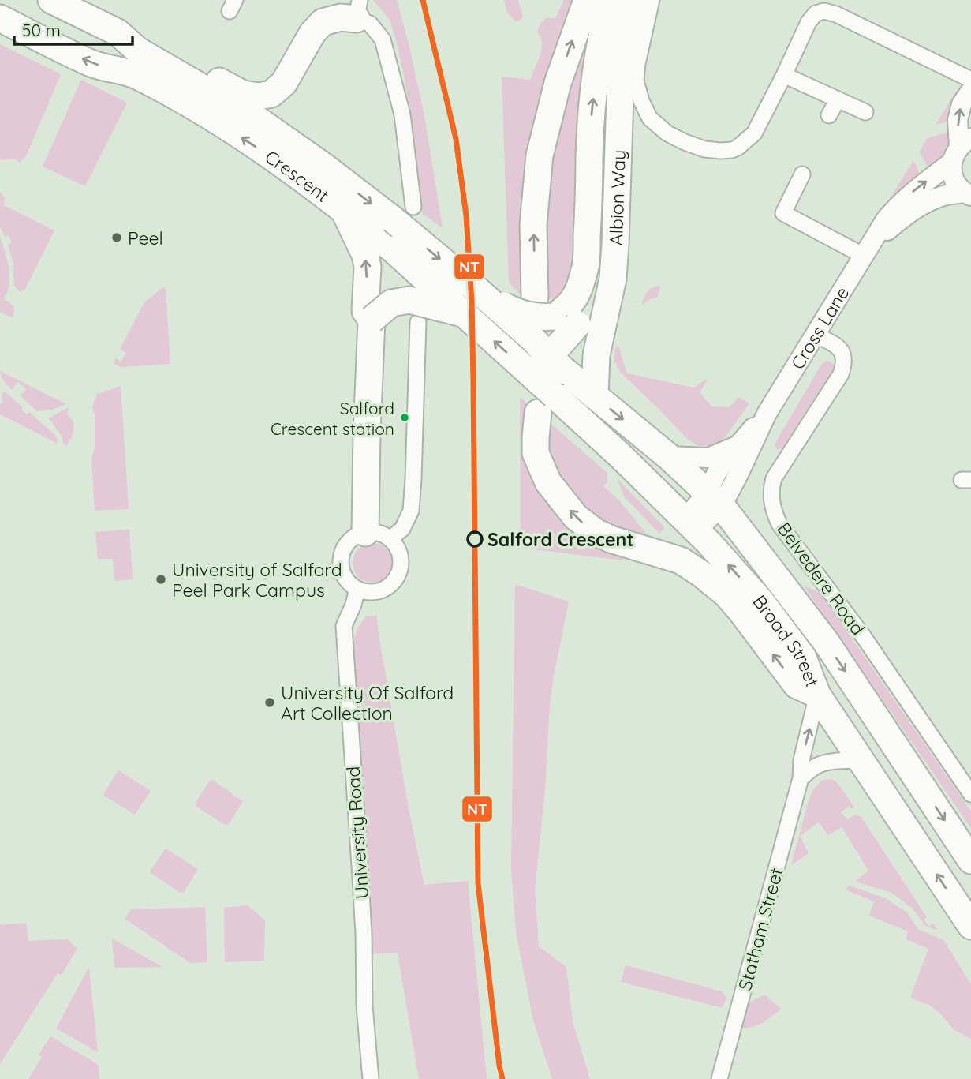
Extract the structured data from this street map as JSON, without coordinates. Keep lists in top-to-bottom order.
{
  "streets": {
    "highway": ["Crescent", "Albion Way", "Broad Street"],
    "street": [
      "Cross Lane",
      "Belvedere Road",
      "University Road",
      "Statham Street"
    ]
  },
  "crossings": [
    ["Crescent", "Broad Street"],
    ["Albion Way", "Broad Street"],
    ["Cross Lane", "Belvedere Road"],
    ["Cross Lane", "Broad Street"],
    ["Broad Street", "Statham Street"]
  ],
  "places": [
    "Peel",
    "Salford Crescent station",
    "Salford Crescent",
    "University of Salford Peel Park Campus",
    "University Of Salford Art Collection"
  ],
  "lines": ["transit line NT"],
  "scale_bar": "50 m"
}
